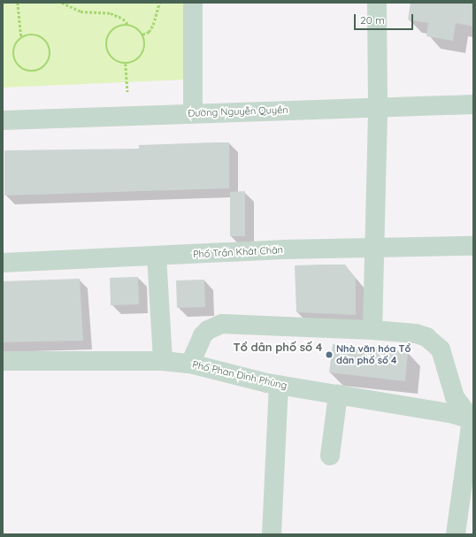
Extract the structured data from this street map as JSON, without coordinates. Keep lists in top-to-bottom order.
{
  "streets": {
    "street": ["Đường Nguyễn Quyền", "Phố Trần Khát Chân", "Phố Phan Đình Phùng"]
  },
  "districts": ["Tổ dân phố số 4"],
  "places": ["Nhà văn hóa Tổ dân phố số 4"],
  "scale_bar": "20 m"
}
